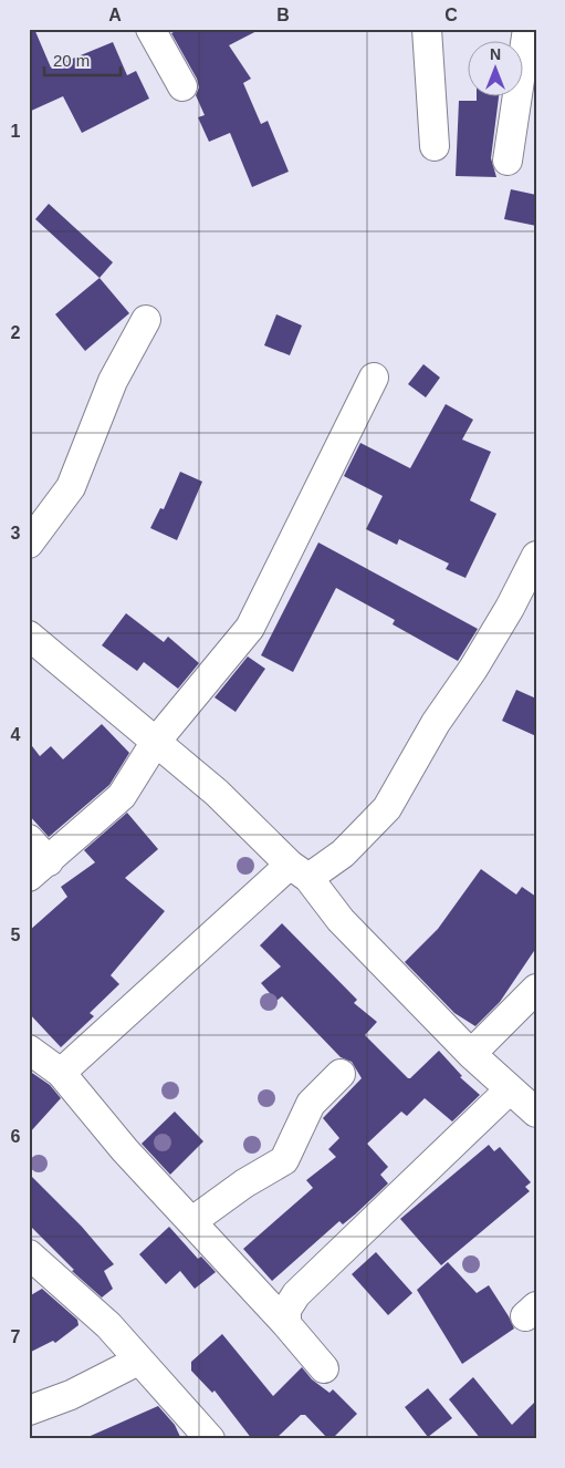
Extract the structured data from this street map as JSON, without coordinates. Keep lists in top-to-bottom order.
{
  "scale_bar": "20 m",
  "north": "top",
  "grid": {
    "columns": ["A", "B", "C"],
    "rows": [
      "1",
      "2",
      "3",
      "4",
      "5",
      "6",
      "7"
    ]
  }
}
